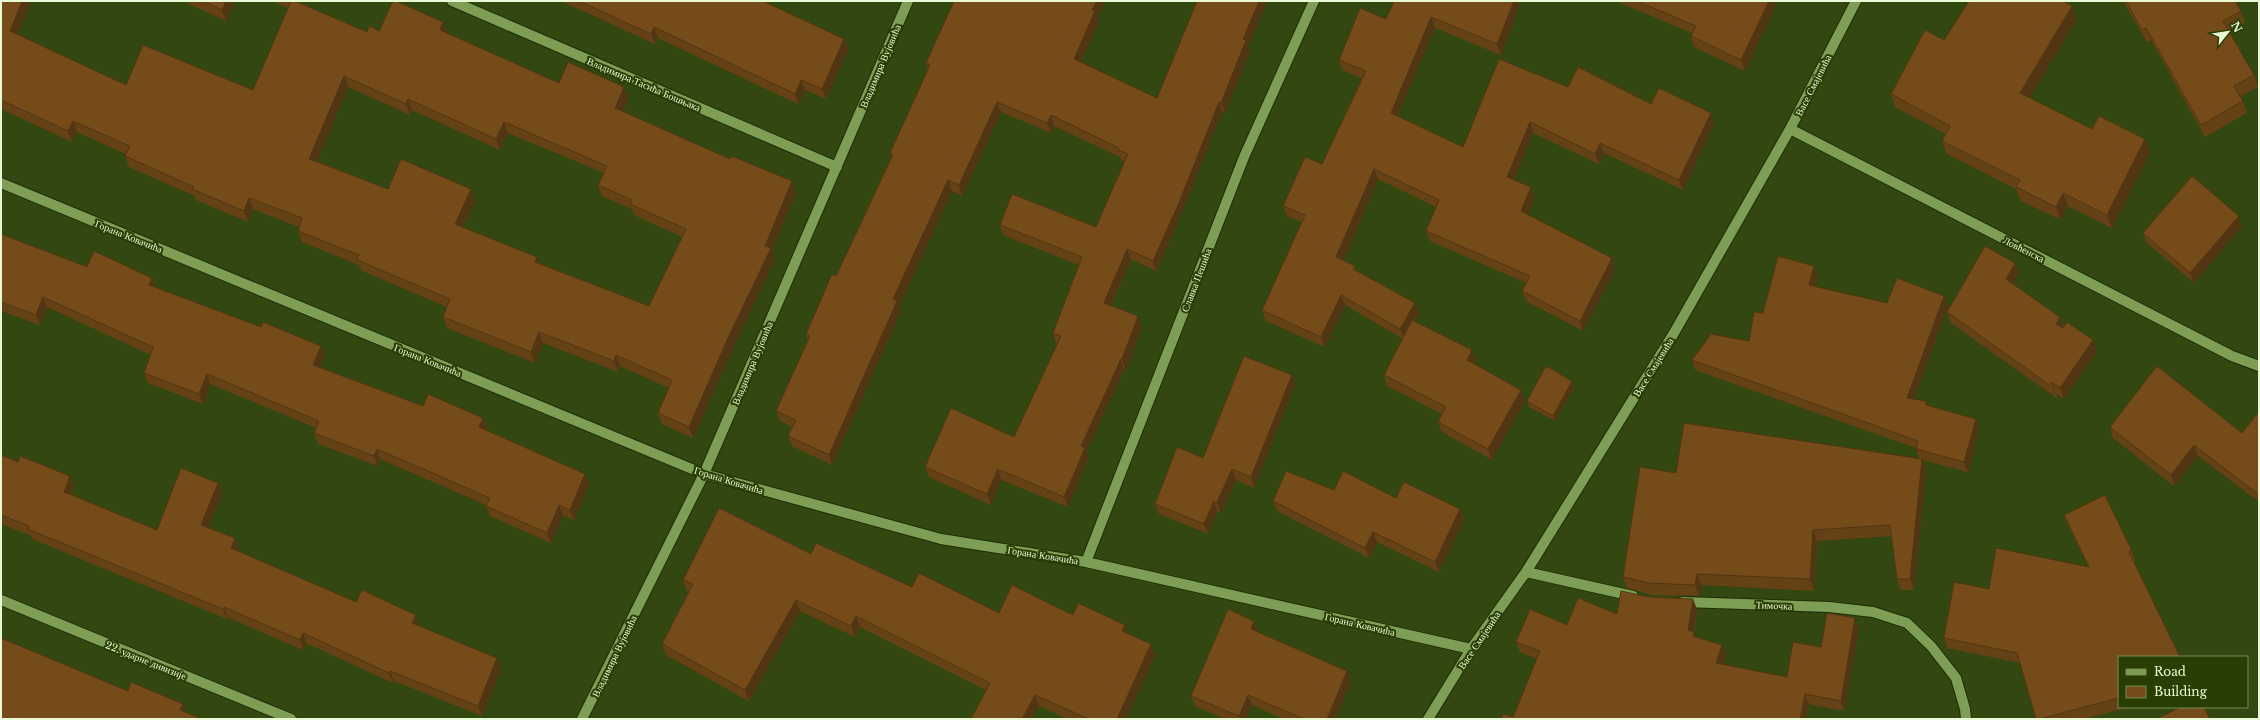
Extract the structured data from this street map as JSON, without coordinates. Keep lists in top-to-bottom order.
{
  "streets": {
    "street": [
      "Владимира Вујовића",
      "Владимира Тасића Бошњака",
      "Васе Смајевића",
      "Горана Ковачића",
      "Ловћенска",
      "Славка Пешића",
      "Тимочка",
      "22. ударне дивизије"
    ]
  },
  "crossings": [
    ["Владимира Вујовића", "Владимира Тасића Бошњака"],
    ["Владимира Вујовића", "Горана Ковачића"],
    ["Васе Смајевића", "Горана Ковачића"],
    ["Васе Смајевића", "Ловћенска"],
    ["Горана Ковачића", "Славка Пешића"]
  ],
  "legend": ["Road", "Building"],
  "north": "top right"
}
